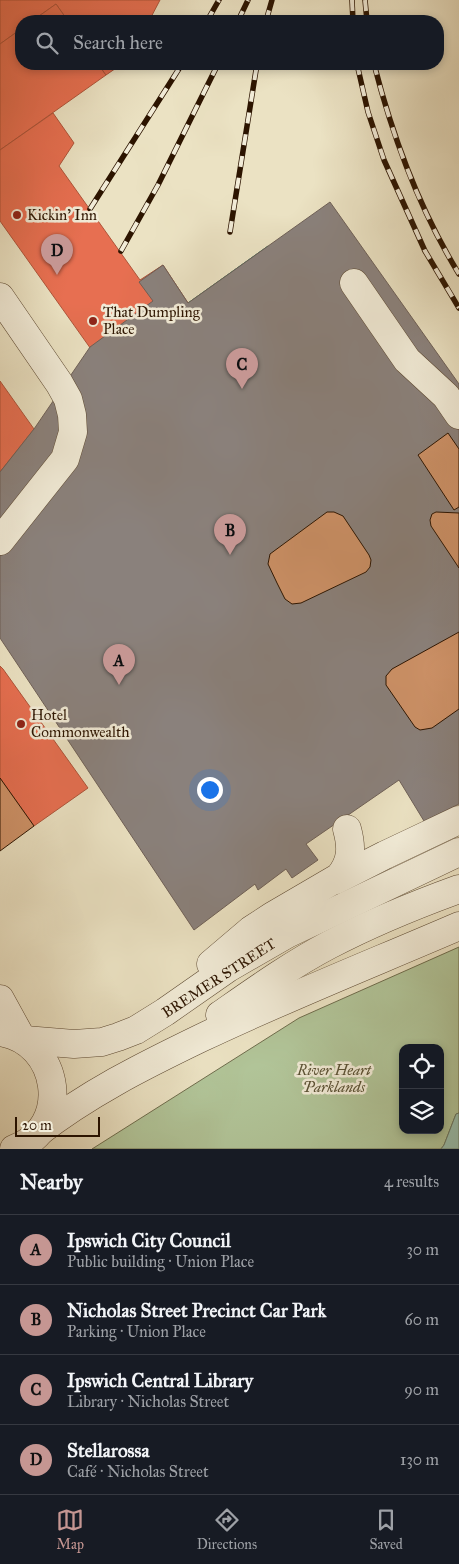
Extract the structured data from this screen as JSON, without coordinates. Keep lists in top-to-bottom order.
{
  "streets": {
    "street": ["BREMER STREET"]
  },
  "parks": ["River Heart Parklands"],
  "places": ["Kickin' Inn", "That Dumpling Place", "Hotel Commonwealth"],
  "scale_bar": "20 m",
  "page": {
    "search": "Search here",
    "pins": [
      "D",
      "C",
      "B",
      "A"
    ],
    "scale": "20 m",
    "heading": ["Nearby", "4 results"],
    "list": [
      {
        "mark": "A",
        "name": "Ipswich City Council",
        "note": "Public building · Union Place",
        "value": "30 m"
      },
      {
        "mark": "B",
        "name": "Nicholas Street Precinct Car Park",
        "note": "Parking · Union Place",
        "value": "60 m"
      },
      {
        "mark": "C",
        "name": "Ipswich Central Library",
        "note": "Library · Nicholas Street",
        "value": "90 m"
      },
      {
        "mark": "D",
        "name": "Stellarossa",
        "note": "Café · Nicholas Street",
        "value": "130 m"
      }
    ],
    "nav": ["Map", "Directions", "Saved"]
  }
}
